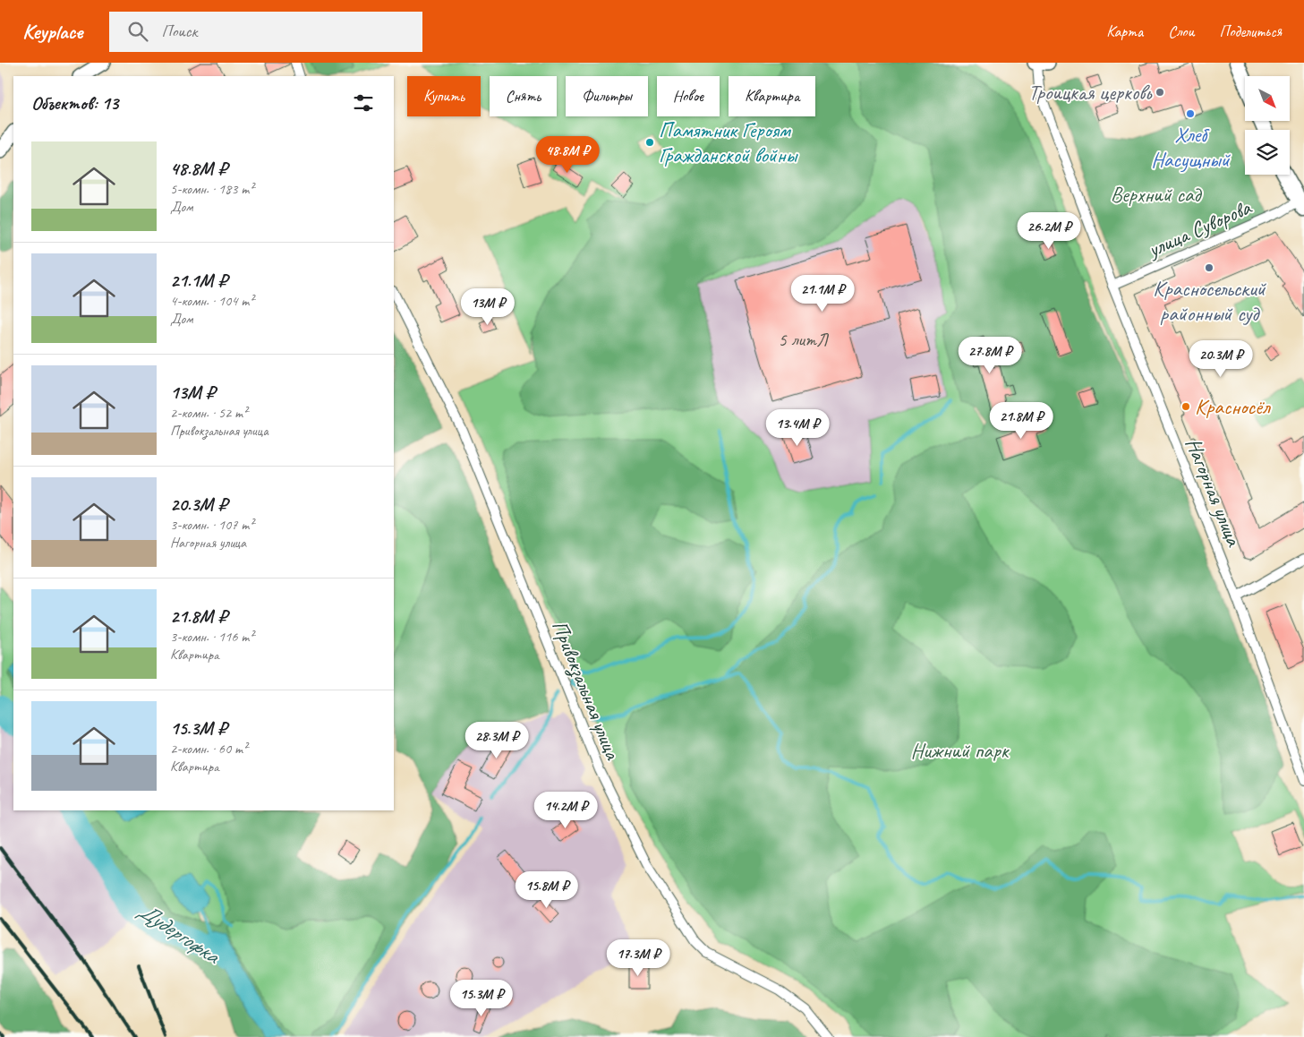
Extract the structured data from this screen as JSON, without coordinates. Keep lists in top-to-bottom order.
{
  "streets": {
    "street": ["улица Суворова", "Нагорная улица", "Привокзальная улица"]
  },
  "crossings": [
    ["улица Суворова", "Нагорная улица"]
  ],
  "water": ["Дудергофка"],
  "parks": ["Верхний сад", "Нижний парк"],
  "places": [
    "Троицкая церковь",
    "Хлеб Насущный",
    "Памятник Героям Гражданской войны",
    "Красносельский районный суд",
    "Красносёл"
  ],
  "house_numbers": ["5 литЛ"],
  "north": "bottom right",
  "page": {
    "header": "Keyplace",
    "search": "Поиск",
    "nav": ["Карта", "Слои", "Поделиться"],
    "chip": [
      "Купить",
      "Снять",
      "Фильтры",
      "Новое",
      "Квартира"
    ],
    "heading": "Объектов: 13",
    "list": [
      {
        "name": "48.8M ₽",
        "note": "5-комн. · 183 m² · Дом"
      },
      {
        "name": "21.1M ₽",
        "note": "4-комн. · 104 m² · Дом"
      },
      {
        "name": "13M ₽",
        "note": "2-комн. · 52 m² · Привокзальная улица"
      },
      {
        "name": "20.3M ₽",
        "note": "3-комн. · 107 m² · Нагорная улица"
      },
      {
        "name": "21.8M ₽",
        "note": "3-комн. · 116 m² · Квартира"
      },
      {
        "name": "15.3M ₽",
        "note": "2-комн. · 60 m² · Квартира"
      }
    ],
    "price": [
      "48.8M ₽",
      "26.2M ₽",
      "21.1M ₽",
      "13M ₽",
      "27.8M ₽",
      "20.3M ₽",
      "21.8M ₽",
      "13.4M ₽",
      "28.3M ₽",
      "14.2M ₽",
      "15.8M ₽",
      "17.3M ₽",
      "15.3M ₽"
    ]
  }
}
